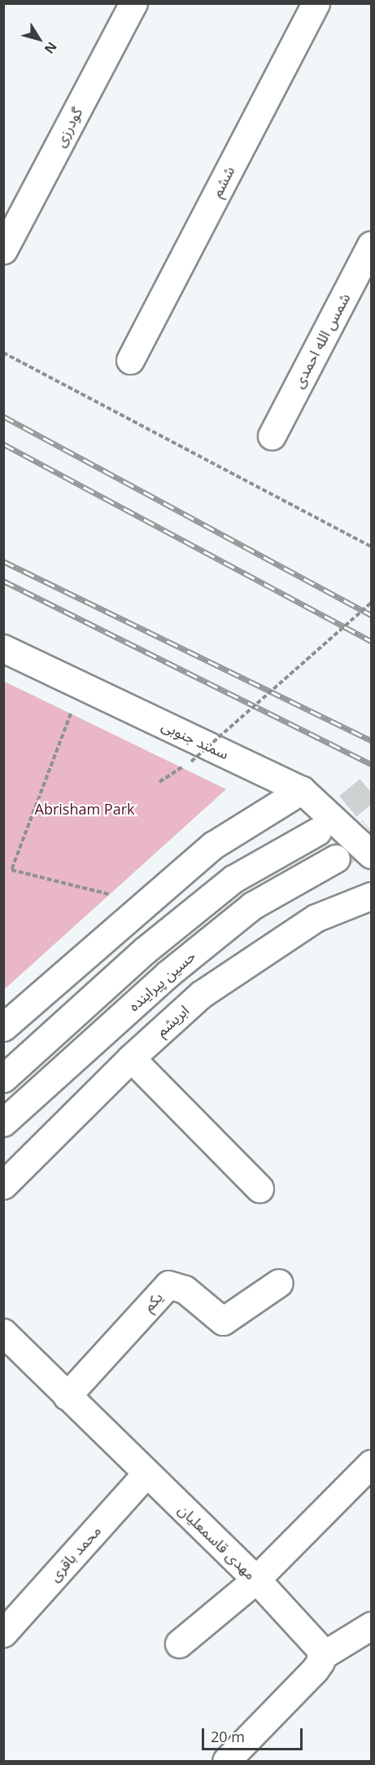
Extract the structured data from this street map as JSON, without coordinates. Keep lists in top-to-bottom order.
{
  "streets": {
    "street": [
      "گودرزی",
      "ششم",
      "شمس الله احمدی",
      "سمند جنوبی",
      "حسین پیراینده",
      "ابریشم",
      "یکم",
      "مهدی قاسمعلیان",
      "محمد باقری"
    ]
  },
  "crossings": [
    ["یکم", "مهدی قاسمعلیان"],
    ["مهدی قاسمعلیان", "محمد باقری"]
  ],
  "parks": ["Abrisham Park"],
  "scale_bar": "20 m",
  "north": "bottom right"
}
